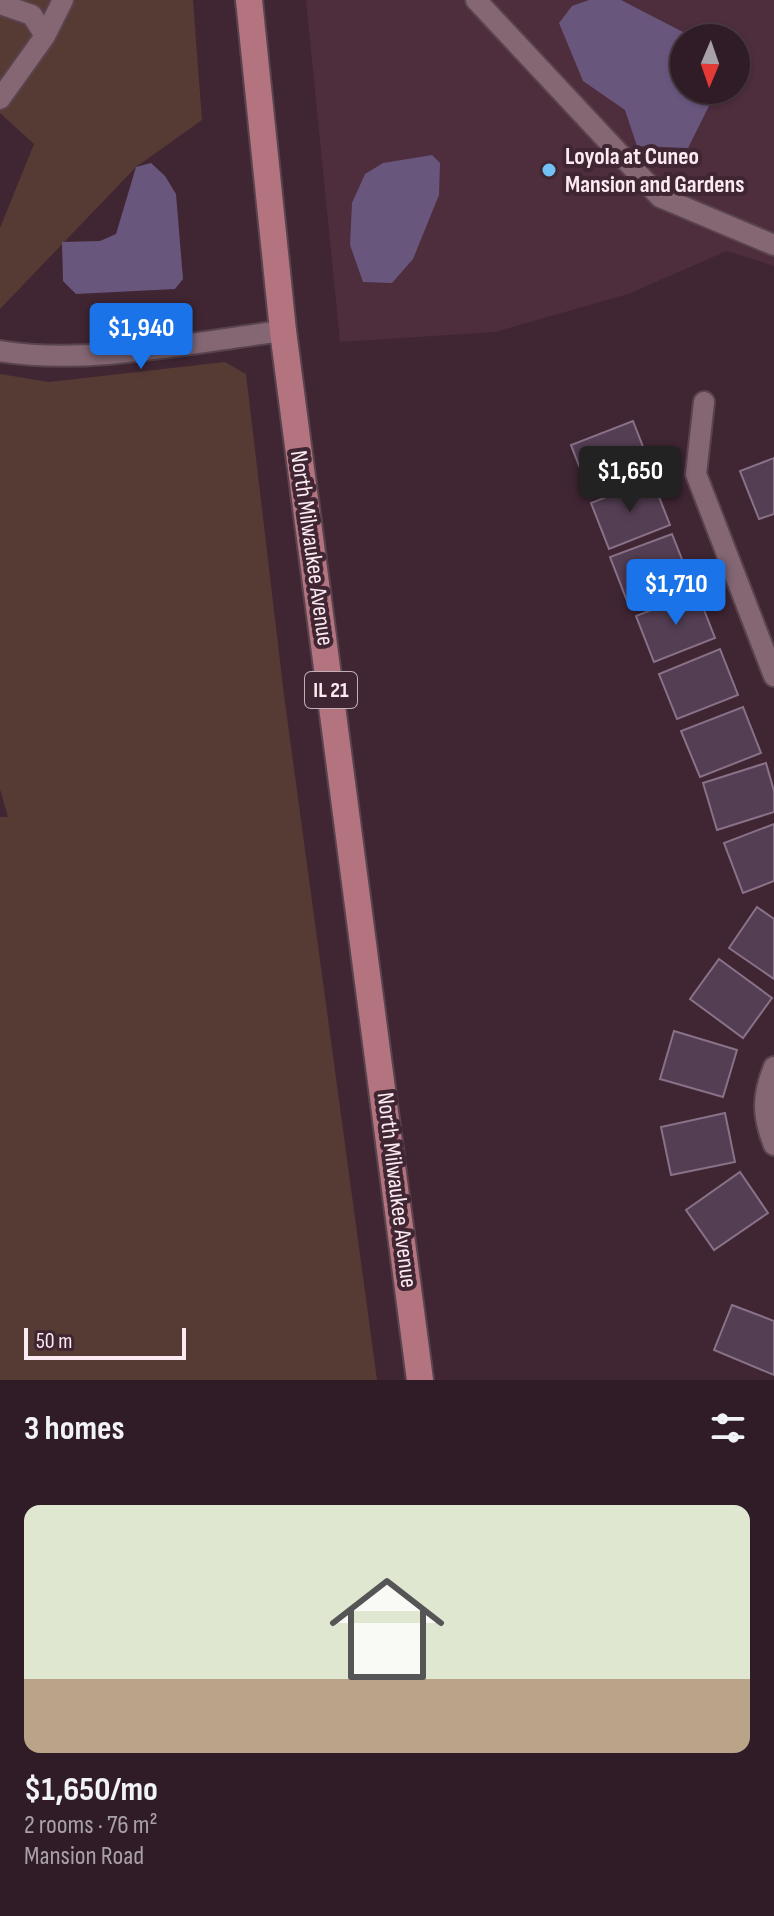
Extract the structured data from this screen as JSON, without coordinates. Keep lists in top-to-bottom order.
{
  "streets": {
    "main road": ["North Milwaukee Avenue", "IL 21"]
  },
  "places": ["Loyola at Cuneo Mansion and Gardens"],
  "scale_bar": "50 m",
  "north": "bottom",
  "page": {
    "price": ["$1,940", "$1,650", "$1,710"],
    "scale": "50 m",
    "heading": "3 homes",
    "list": [
      {
        "name": "$1,650/mo",
        "note": "2 rooms · 76 m² · Mansion Road"
      }
    ]
  }
}
